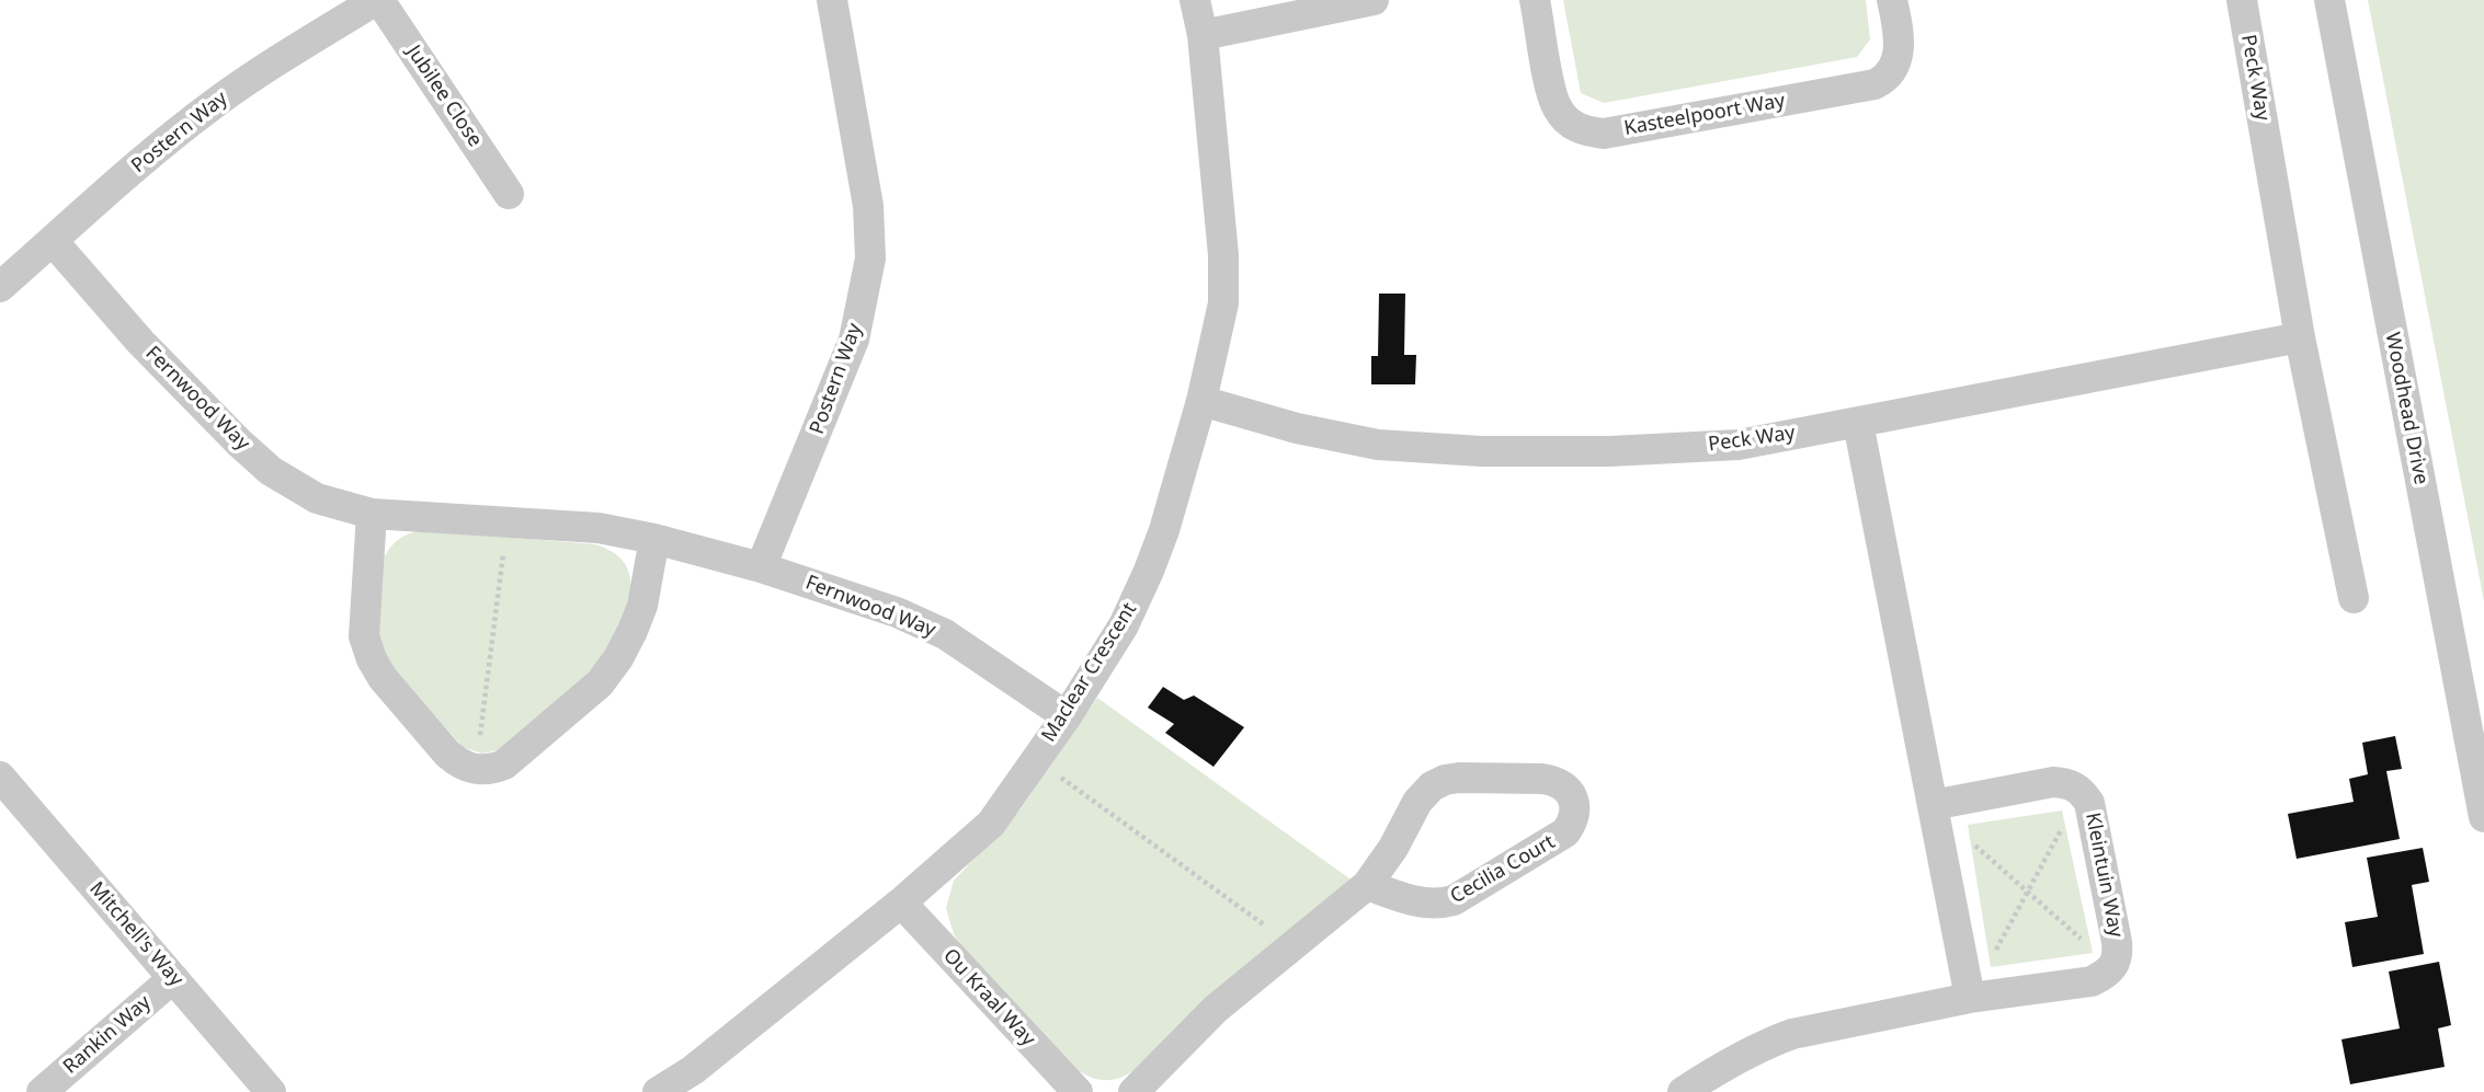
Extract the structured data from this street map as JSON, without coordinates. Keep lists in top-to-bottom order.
{
  "streets": {
    "street": [
      "Peck Way",
      "Jubilee Close",
      "Kasteelpoort Way",
      "Postern Way",
      "Fernwood Way",
      "Woodhead Drive",
      "Maclear Crescent",
      "Cecilia Court",
      "Kleintuin Way",
      "Mitchell's Way",
      "Ou Kraal Way",
      "Rankin Way"
    ]
  },
  "crossings": [
    ["Peck Way", "Maclear Crescent"],
    ["Jubilee Close", "Postern Way"],
    ["Postern Way", "Fernwood Way"],
    ["Fernwood Way", "Maclear Crescent"],
    ["Maclear Crescent", "Ou Kraal Way"],
    ["Mitchell's Way", "Rankin Way"]
  ]
}
